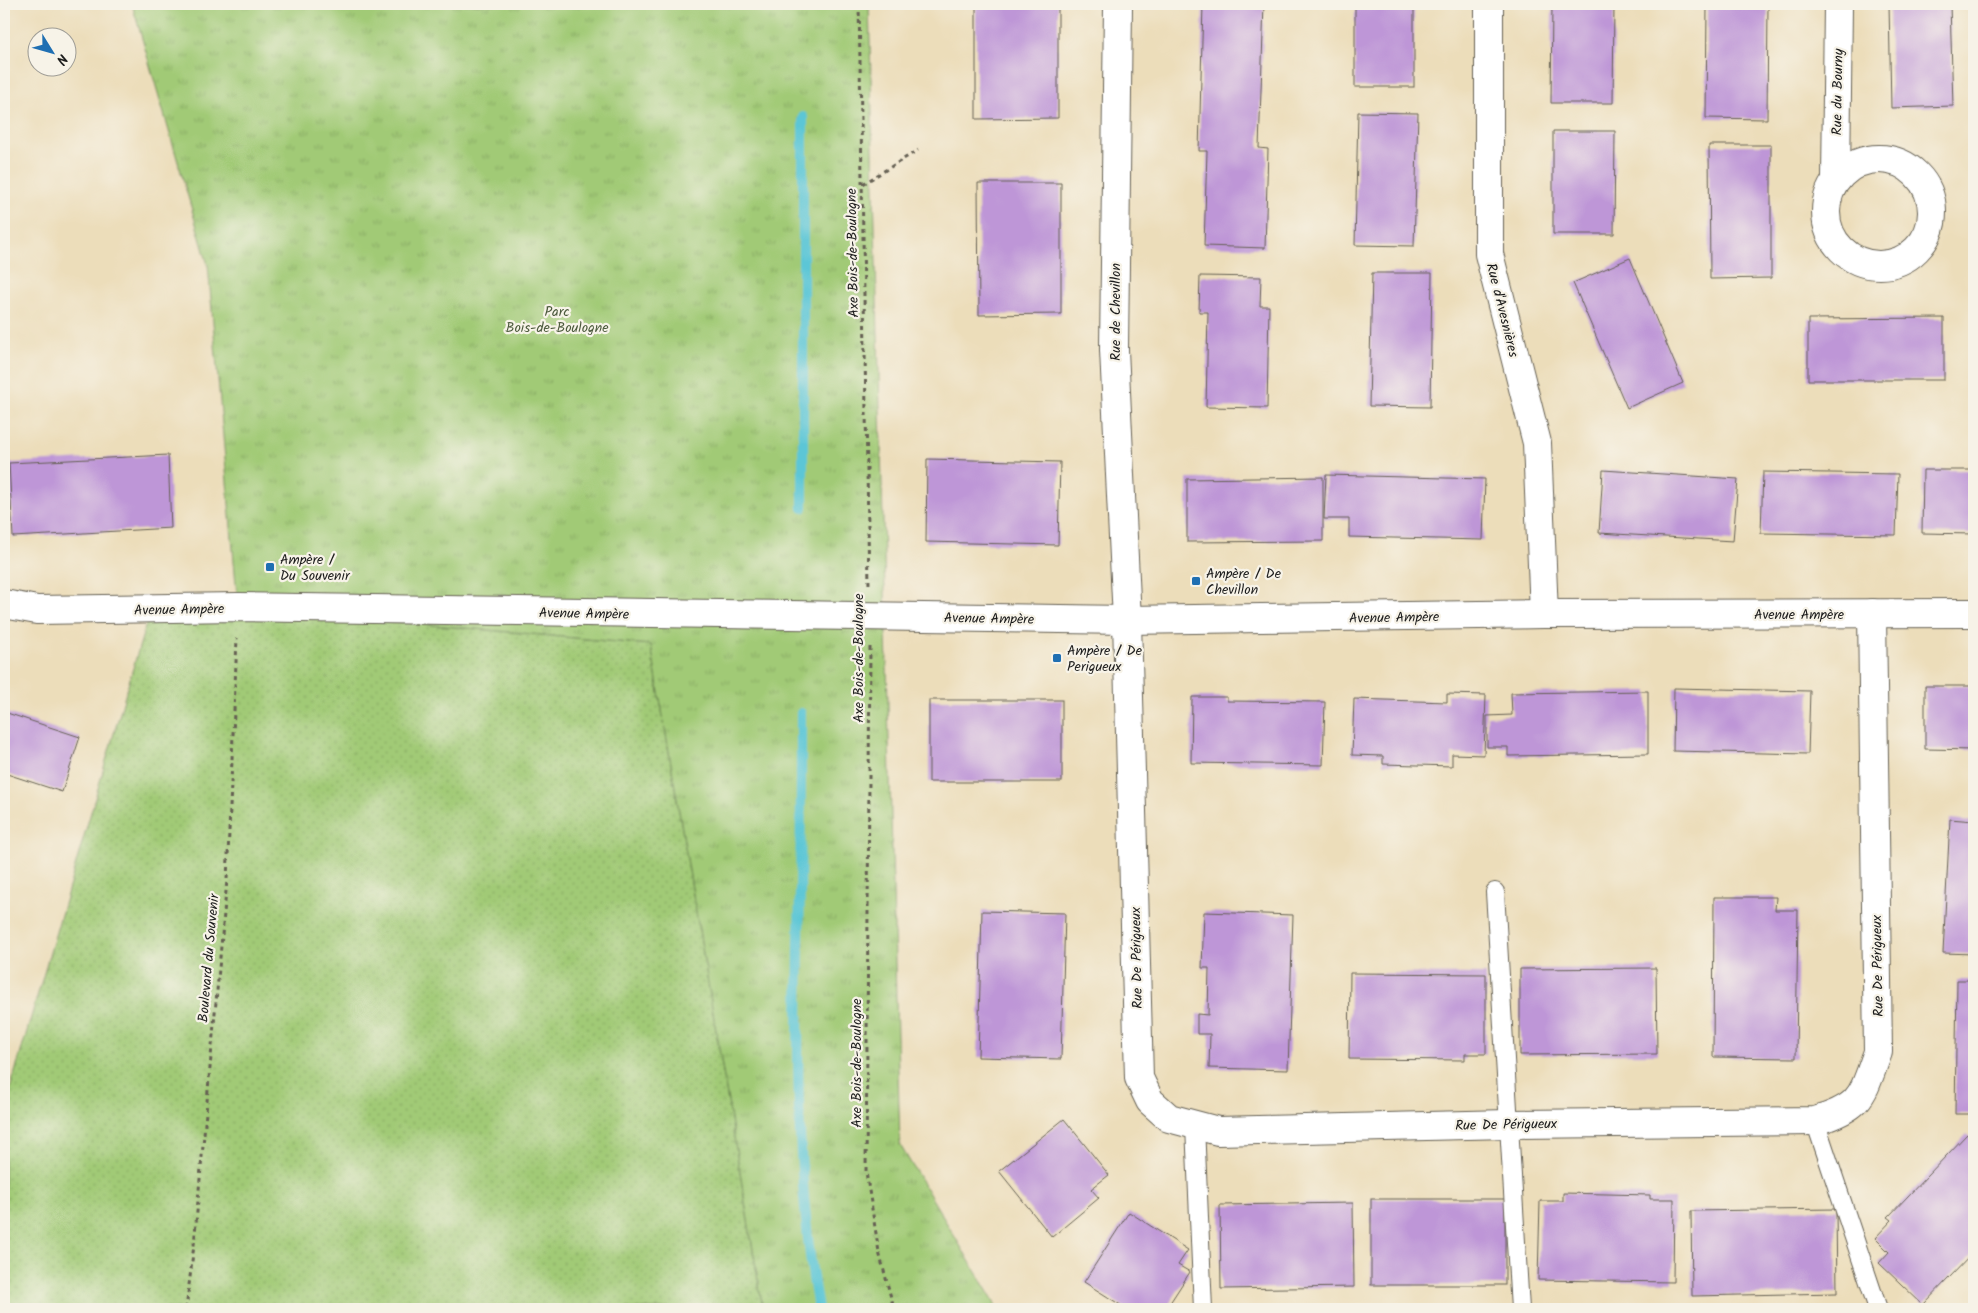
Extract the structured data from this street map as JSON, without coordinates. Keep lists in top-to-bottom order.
{
  "streets": {
    "street": [
      "Rue du Bourny",
      "Rue d'Avesnières",
      "Rue de Chevillon",
      "Avenue Ampère",
      "Rue De Périgueux"
    ],
    "path": ["Axe Bois-de-Boulogne", "Boulevard du Souvenir"]
  },
  "crossings": [
    ["Axe Bois-de-Boulogne", "Avenue Ampère"],
    ["Rue d'Avesnières", "Avenue Ampère"],
    ["Rue de Chevillon", "Avenue Ampère"],
    ["Rue de Chevillon", "Rue De Périgueux"],
    ["Avenue Ampère", "Boulevard du Souvenir"],
    ["Avenue Ampère", "Rue De Périgueux"]
  ],
  "parks": ["Parc Bois-de-Boulogne"],
  "places": {
    "transit": ["Ampère / Du Souvenir", "Ampère / De Chevillon", "Ampère / De Perigueux"]
  },
  "north": "bottom right"
}
